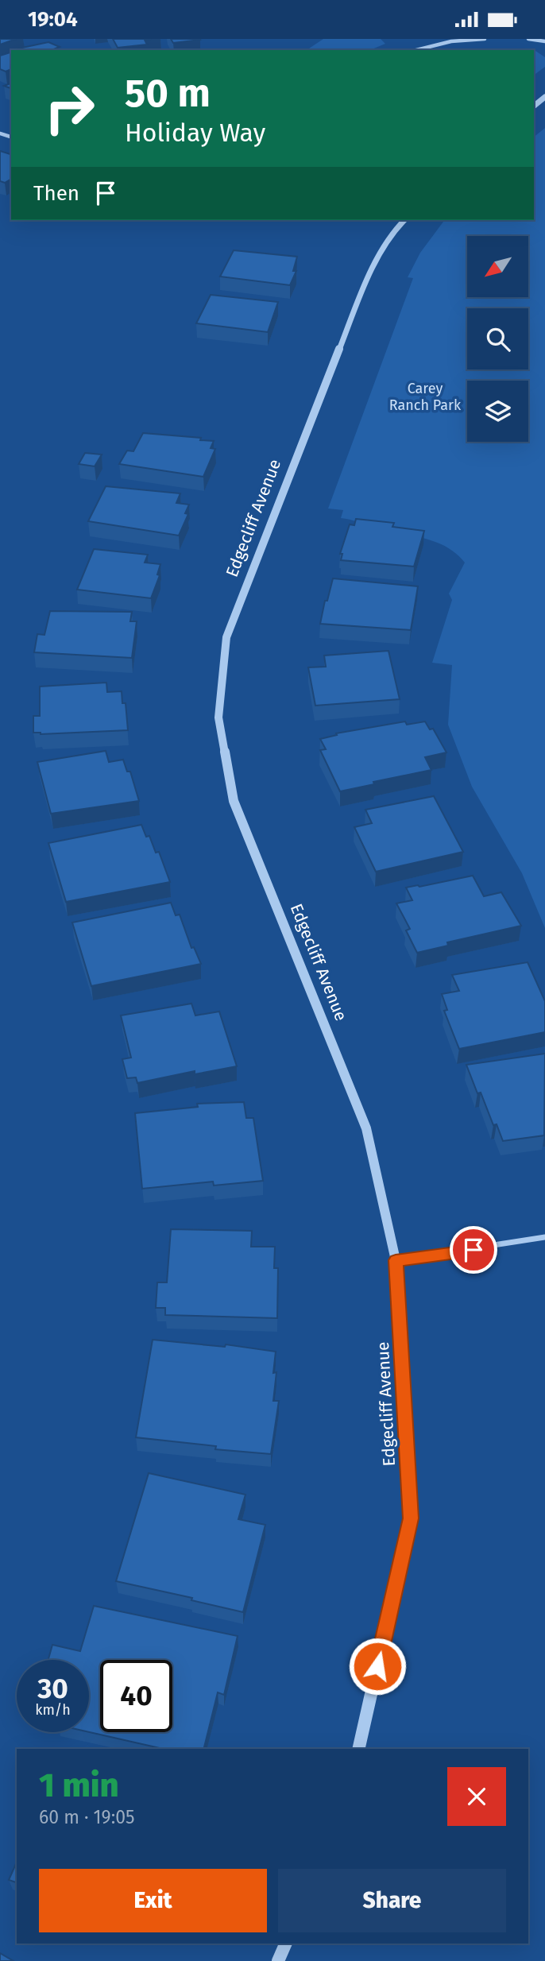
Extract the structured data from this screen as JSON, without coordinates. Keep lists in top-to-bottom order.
{
  "streets": {
    "street": ["Edgecliff Avenue"]
  },
  "parks": ["Carey Ranch Park"],
  "north": "bottom left",
  "page": {
    "status": "19:04",
    "turn": ["50 m", "Holiday Way"],
    "then": "Then",
    "speed": "30 km/h",
    "limit": "40",
    "heading": ["1 min", "60 m · 19:05"],
    "buttons": ["Exit", "Share"]
  }
}
